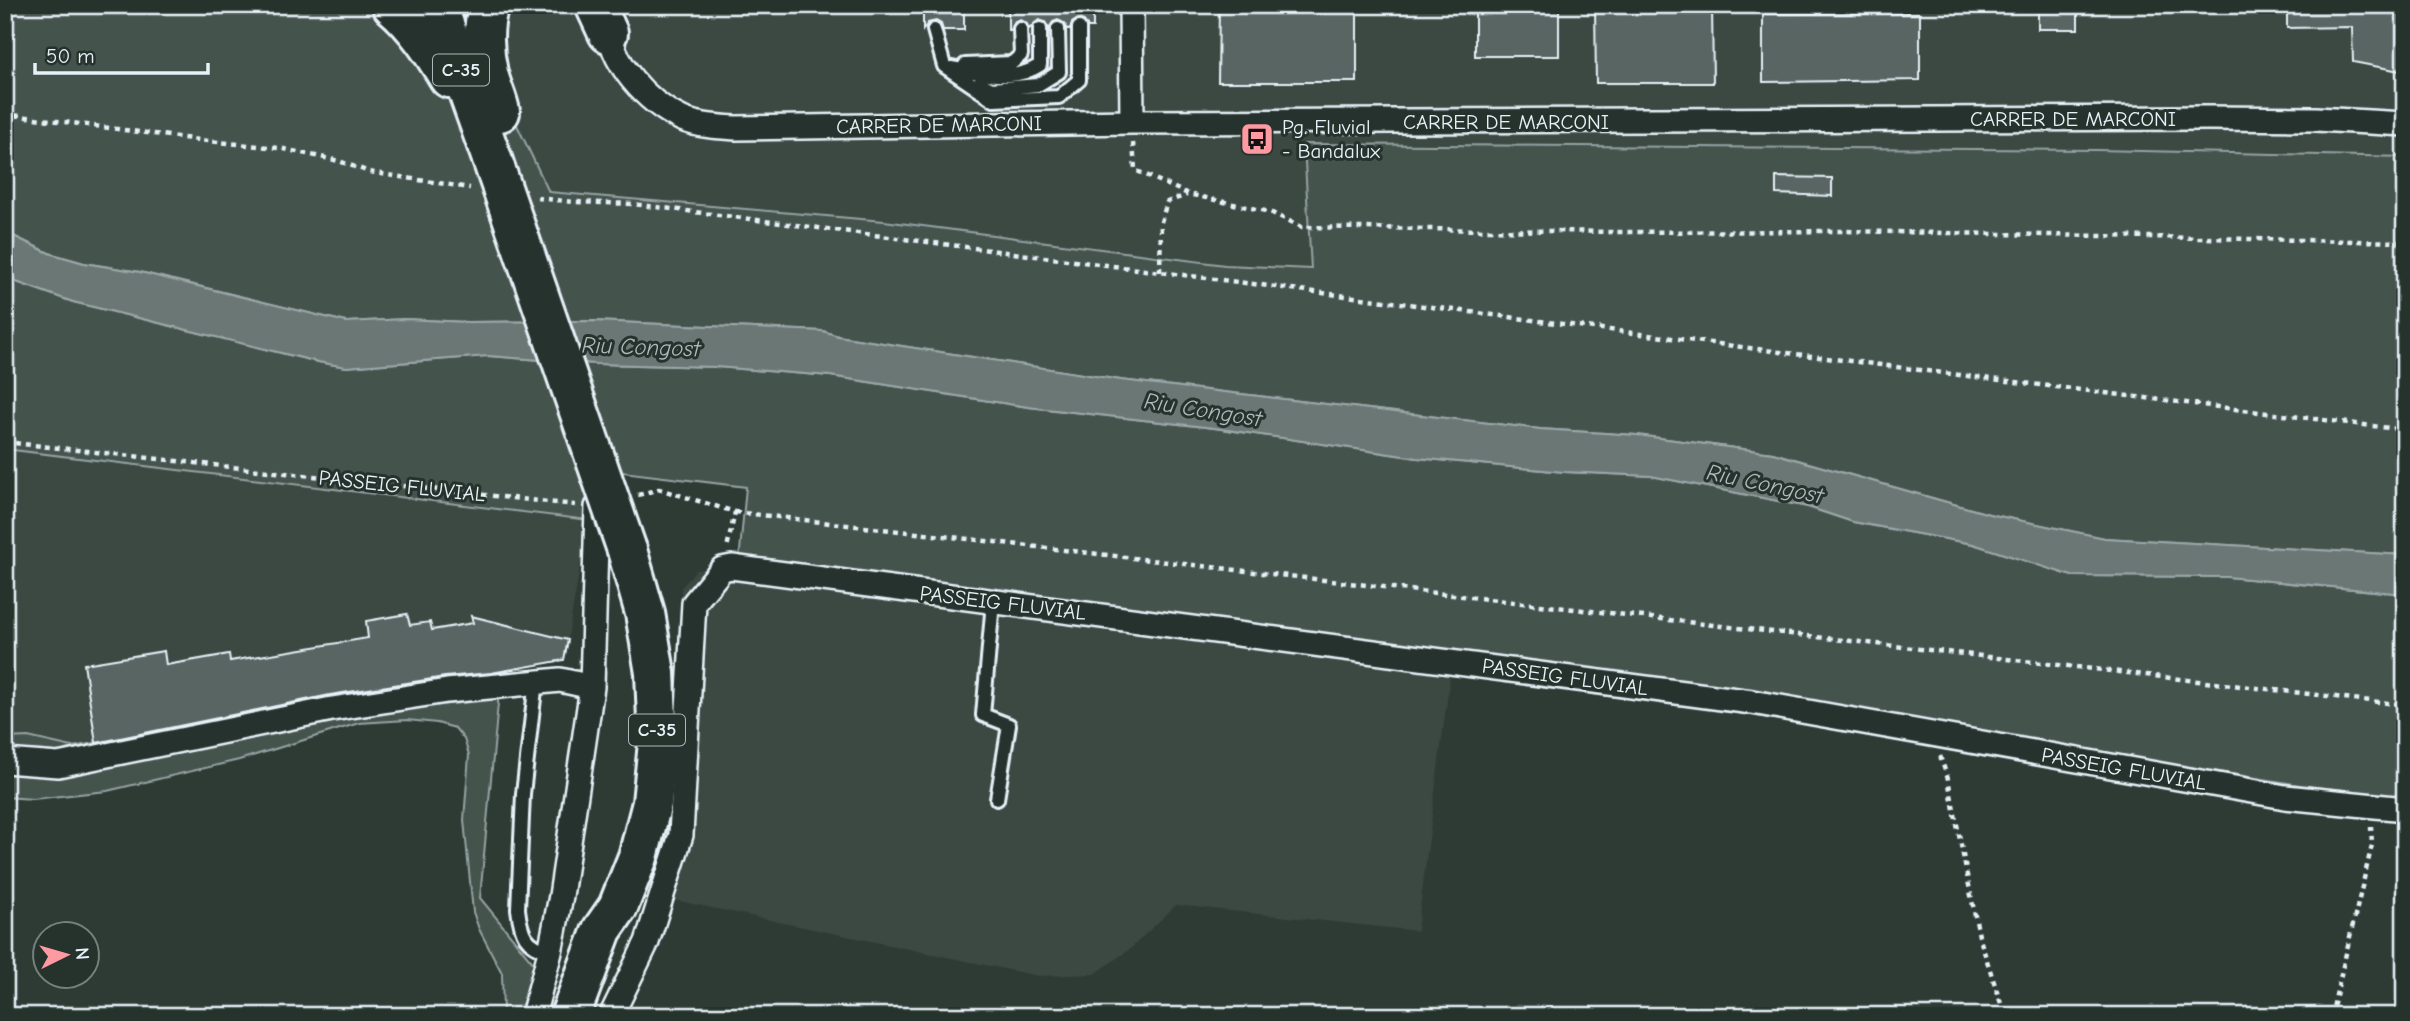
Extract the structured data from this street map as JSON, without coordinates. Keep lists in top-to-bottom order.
{
  "streets": {
    "highway": ["C-35"],
    "street": ["CARRER DE MARCONI", "PASSEIG FLUVIAL"]
  },
  "water": ["Riu Congost"],
  "places": {
    "bus stop": ["Pg. Fluvial - Bandalux"]
  },
  "scale_bar": "50 m",
  "north": "right"
}
